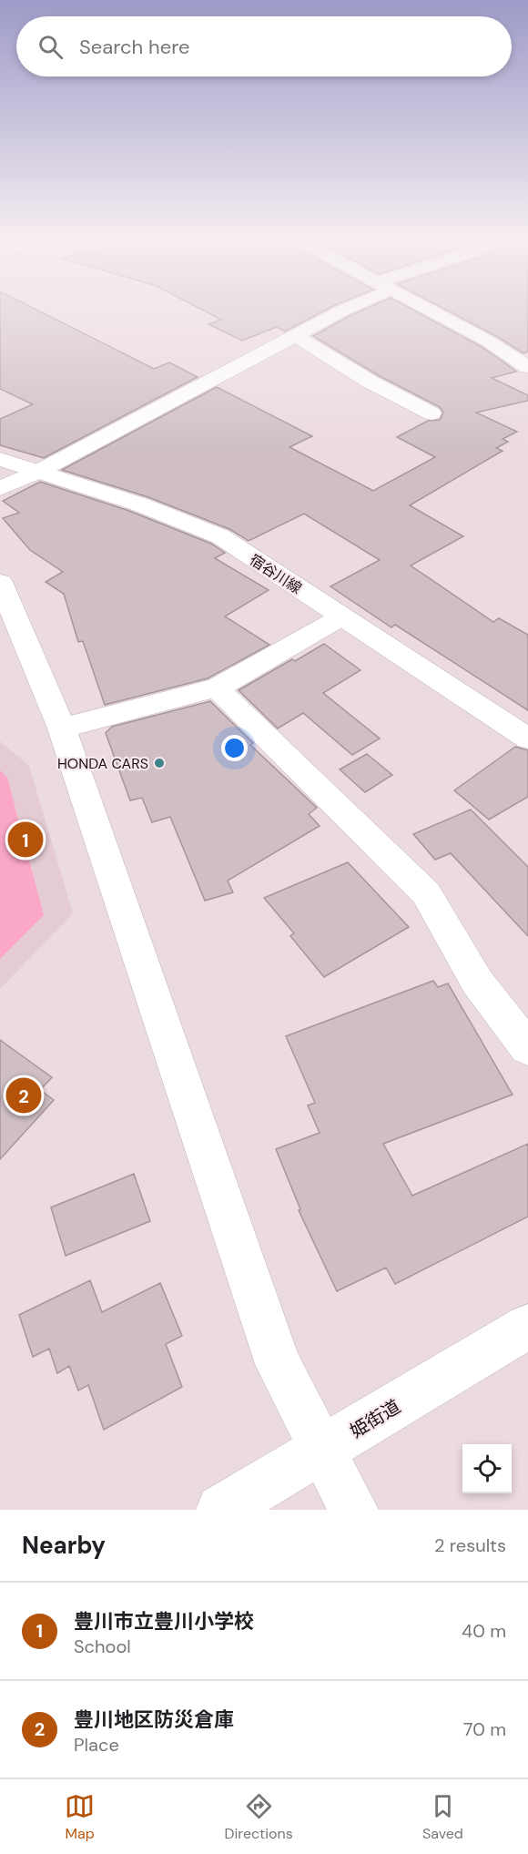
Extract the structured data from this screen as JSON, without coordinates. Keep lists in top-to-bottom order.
{
  "streets": {
    "street": ["宿谷川線", "姫街道"]
  },
  "places": ["HONDA CARS"],
  "page": {
    "search": "Search here",
    "pins": ["1", "2"],
    "heading": ["Nearby", "2 results"],
    "list": [
      {
        "mark": "1",
        "name": "豊川市立豊川小学校",
        "note": "School",
        "value": "40 m"
      },
      {
        "mark": "2",
        "name": "豊川地区防災倉庫",
        "note": "Place",
        "value": "70 m"
      }
    ],
    "nav": ["Map", "Directions", "Saved"]
  }
}
